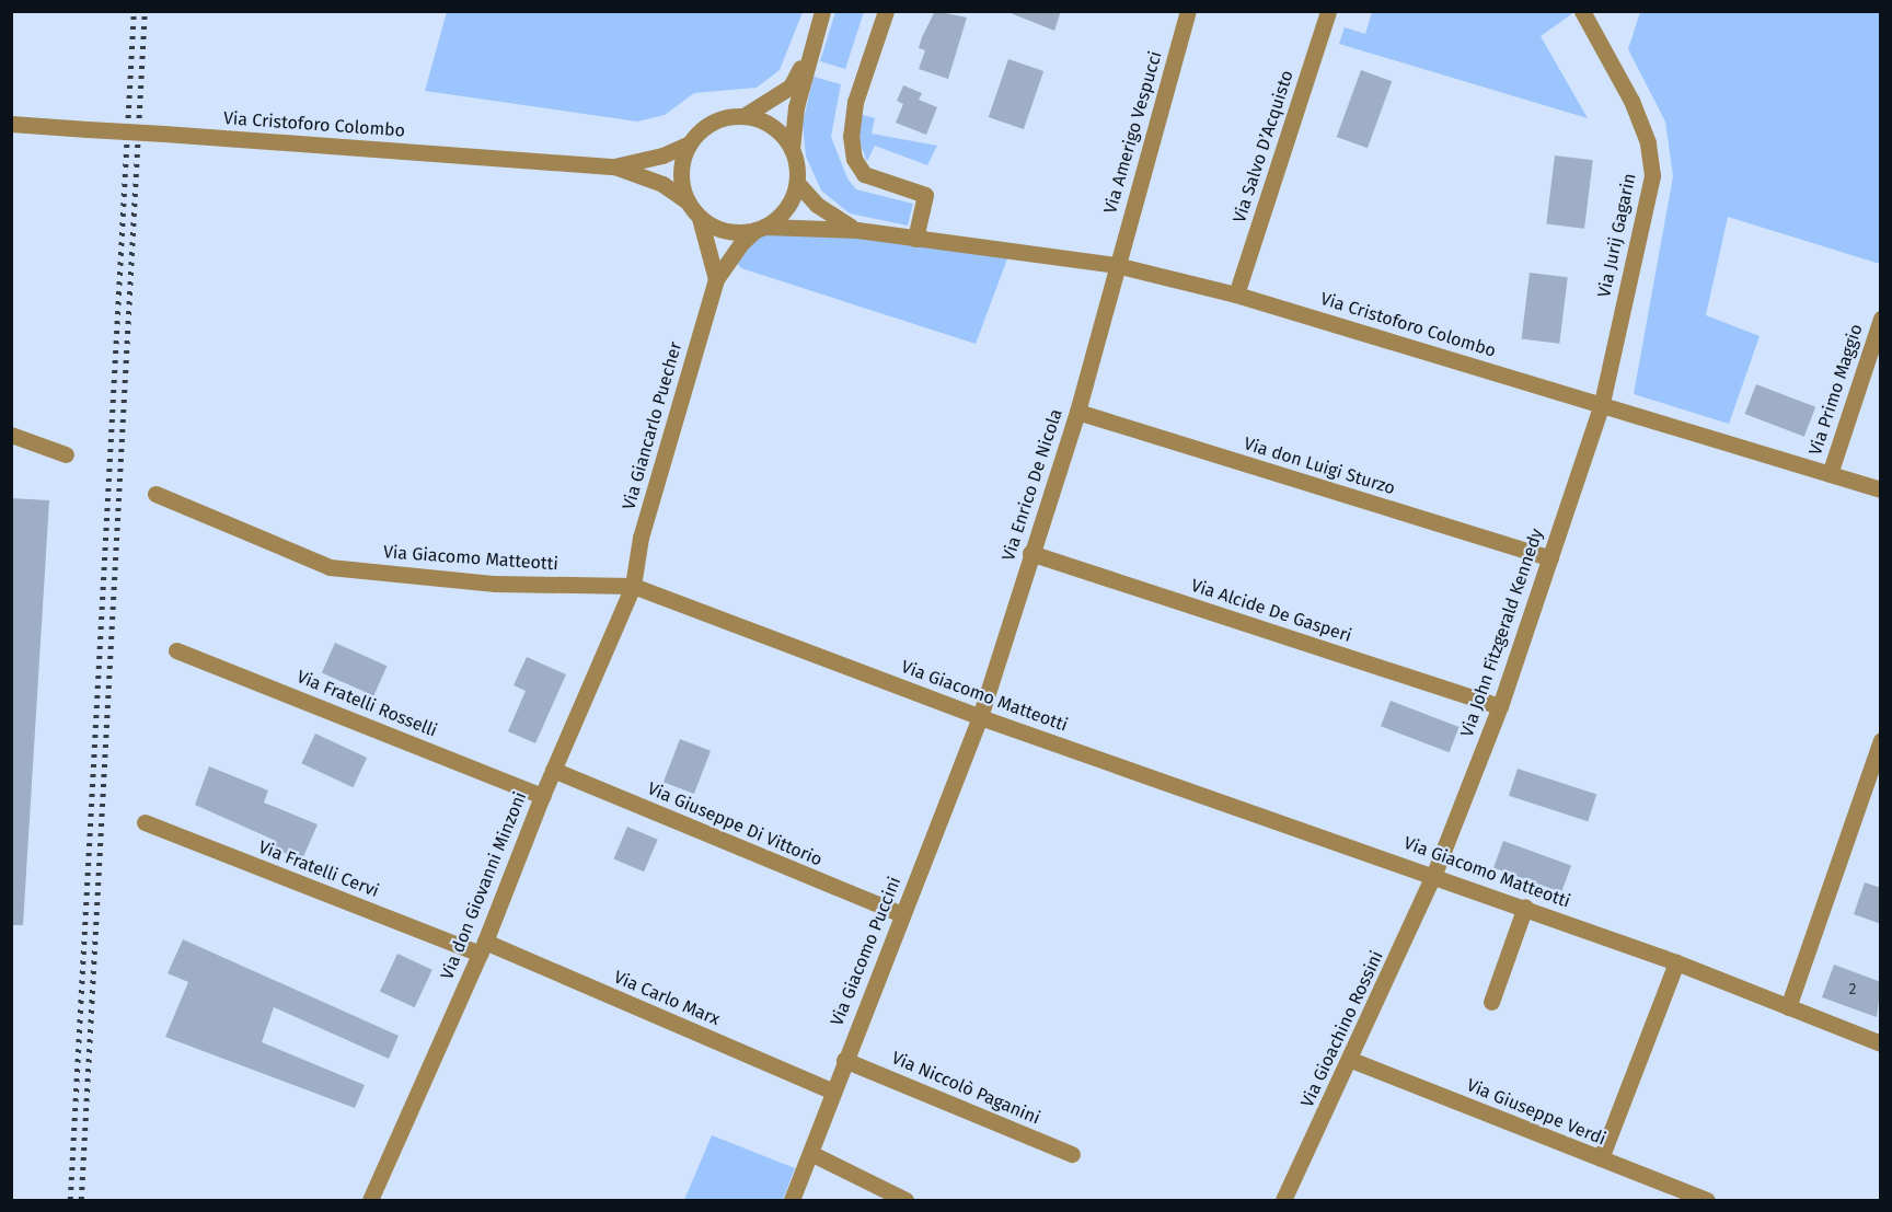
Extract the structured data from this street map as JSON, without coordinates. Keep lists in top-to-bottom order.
{
  "streets": {
    "street": [
      "Via Cristoforo Colombo",
      "Via Amerigo Vespucci",
      "Via Salvo D’Acquisto",
      "Via Jurij Gagarin",
      "Via Primo Maggio",
      "Via Giancarlo Puecher",
      "Via don Luigi Sturzo",
      "Via Enrico De Nicola",
      "Via Giacomo Matteotti",
      "Via Alcide De Gasperi",
      "Via John Fitzgerald Kennedy",
      "Via Fratelli Rosselli",
      "Via Giuseppe Di Vittorio",
      "Via Fratelli Cervi",
      "Via don Giovanni Minzoni",
      "Via Giacomo Puccini",
      "Via Carlo Marx",
      "Via Gioachino Rossini",
      "Via Niccolò Paganini",
      "Via Giuseppe Verdi"
    ]
  },
  "crossings": [
    ["Via Cristoforo Colombo", "Via Amerigo Vespucci"],
    ["Via Cristoforo Colombo", "Via Salvo D’Acquisto"],
    ["Via Cristoforo Colombo", "Via Jurij Gagarin"],
    ["Via Cristoforo Colombo", "Via Primo Maggio"],
    ["Via Cristoforo Colombo", "Via Giancarlo Puecher"],
    ["Via Cristoforo Colombo", "Via Enrico De Nicola"],
    ["Via Cristoforo Colombo", "Via John Fitzgerald Kennedy"],
    ["Via Amerigo Vespucci", "Via Enrico De Nicola"],
    ["Via Jurij Gagarin", "Via John Fitzgerald Kennedy"],
    ["Via Giancarlo Puecher", "Via Giacomo Matteotti"],
    ["Via Giancarlo Puecher", "Via don Giovanni Minzoni"],
    ["Via don Luigi Sturzo", "Via Enrico De Nicola"],
    ["Via don Luigi Sturzo", "Via John Fitzgerald Kennedy"],
    ["Via Enrico De Nicola", "Via Giacomo Matteotti"],
    ["Via Enrico De Nicola", "Via Alcide De Gasperi"],
    ["Via Enrico De Nicola", "Via Giacomo Puccini"],
    ["Via Giacomo Matteotti", "Via John Fitzgerald Kennedy"],
    ["Via Giacomo Matteotti", "Via don Giovanni Minzoni"],
    ["Via Giacomo Matteotti", "Via Giacomo Puccini"],
    ["Via Giacomo Matteotti", "Via Gioachino Rossini"],
    ["Via Alcide De Gasperi", "Via John Fitzgerald Kennedy"],
    ["Via John Fitzgerald Kennedy", "Via Gioachino Rossini"],
    ["Via Fratelli Rosselli", "Via don Giovanni Minzoni"],
    ["Via Giuseppe Di Vittorio", "Via don Giovanni Minzoni"],
    ["Via Giuseppe Di Vittorio", "Via Giacomo Puccini"],
    ["Via Fratelli Cervi", "Via don Giovanni Minzoni"],
    ["Via Fratelli Cervi", "Via Carlo Marx"],
    ["Via don Giovanni Minzoni", "Via Carlo Marx"],
    ["Via Giacomo Puccini", "Via Carlo Marx"],
    ["Via Giacomo Puccini", "Via Niccolò Paganini"],
    ["Via Gioachino Rossini", "Via Giuseppe Verdi"]
  ],
  "house_numbers": ["2"]
}
